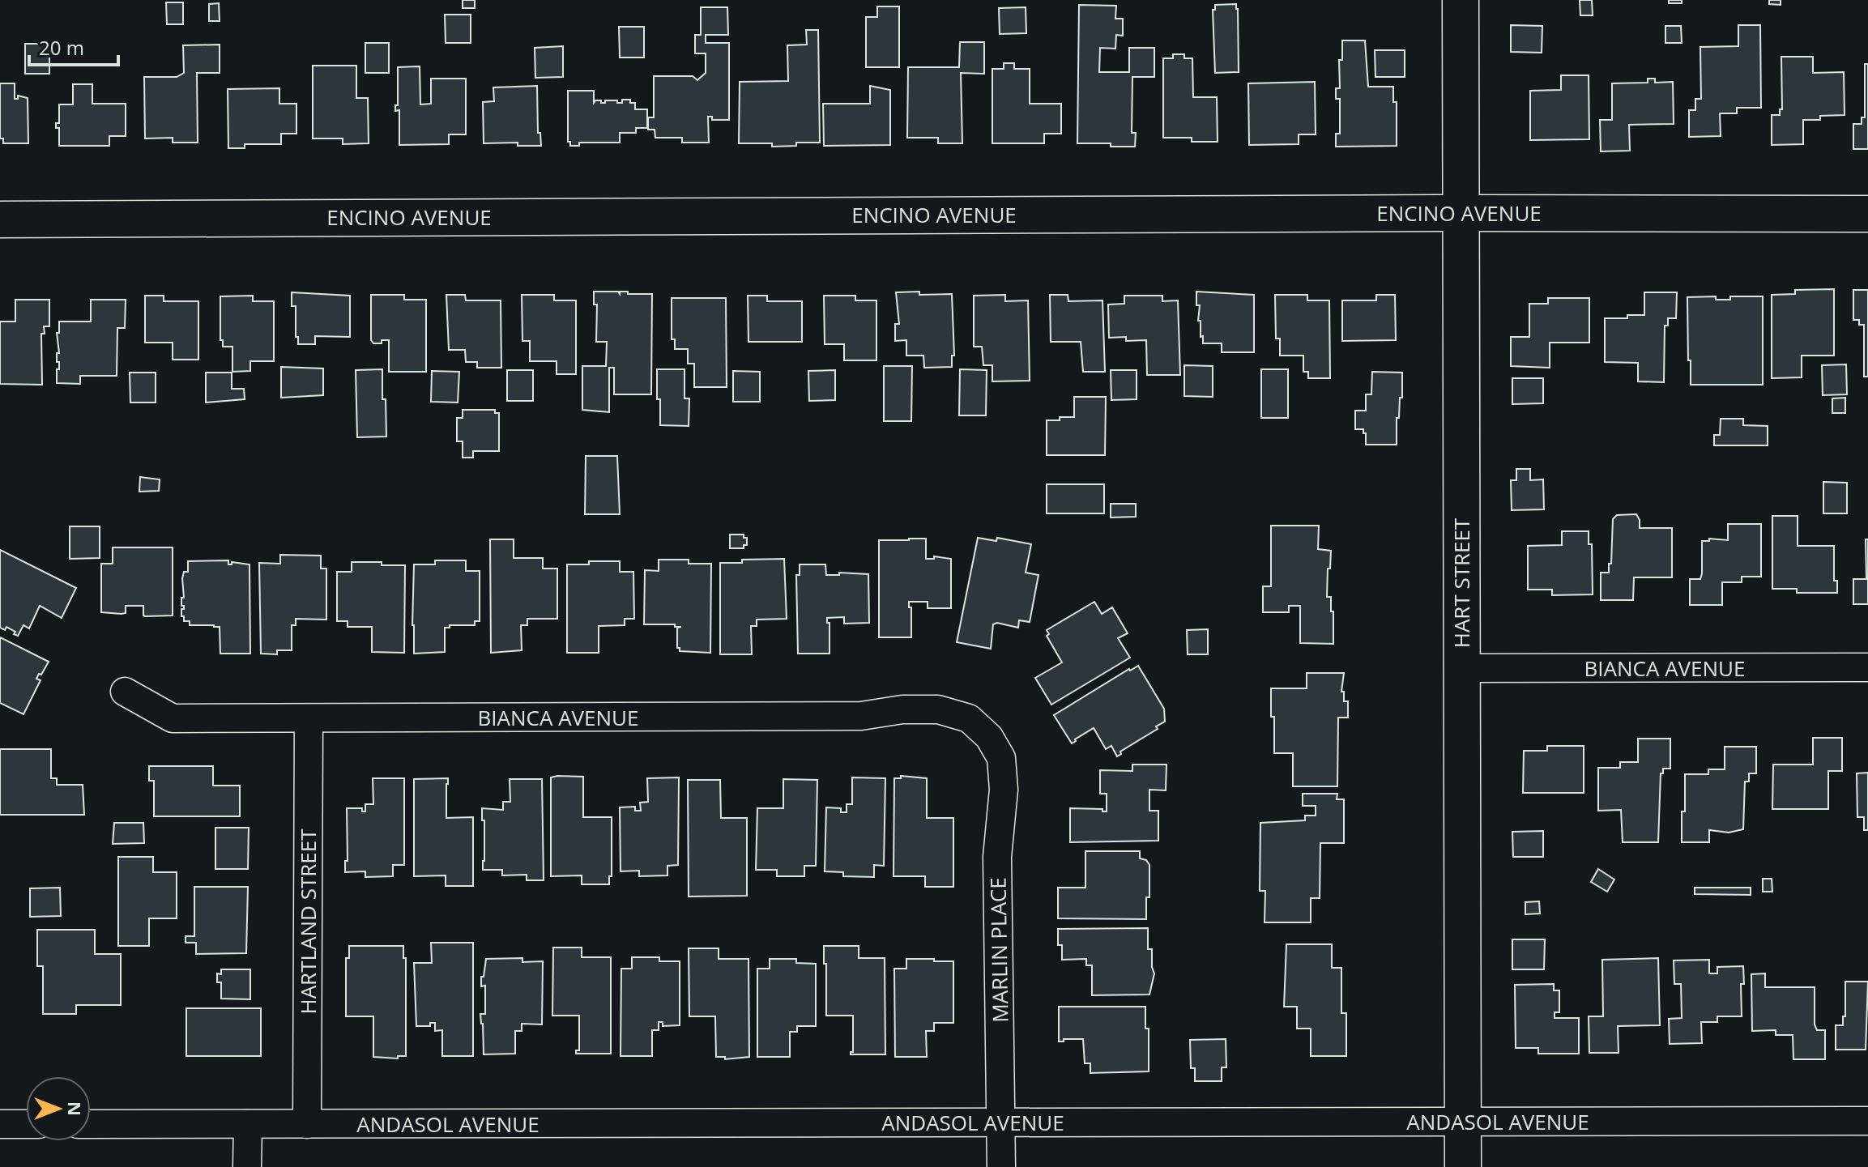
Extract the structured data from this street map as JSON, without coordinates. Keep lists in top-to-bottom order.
{
  "streets": {
    "street": [
      "ENCINO AVENUE",
      "HART STREET",
      "BIANCA AVENUE",
      "HARTLAND STREET",
      "MARLIN PLACE",
      "ANDASOL AVENUE"
    ]
  },
  "crossings": [
    ["ENCINO AVENUE", "HART STREET"],
    ["HART STREET", "BIANCA AVENUE"],
    ["HART STREET", "ANDASOL AVENUE"],
    ["BIANCA AVENUE", "HARTLAND STREET"],
    ["BIANCA AVENUE", "MARLIN PLACE"],
    ["HARTLAND STREET", "ANDASOL AVENUE"],
    ["MARLIN PLACE", "ANDASOL AVENUE"]
  ],
  "scale_bar": "20 m",
  "north": "right"
}
